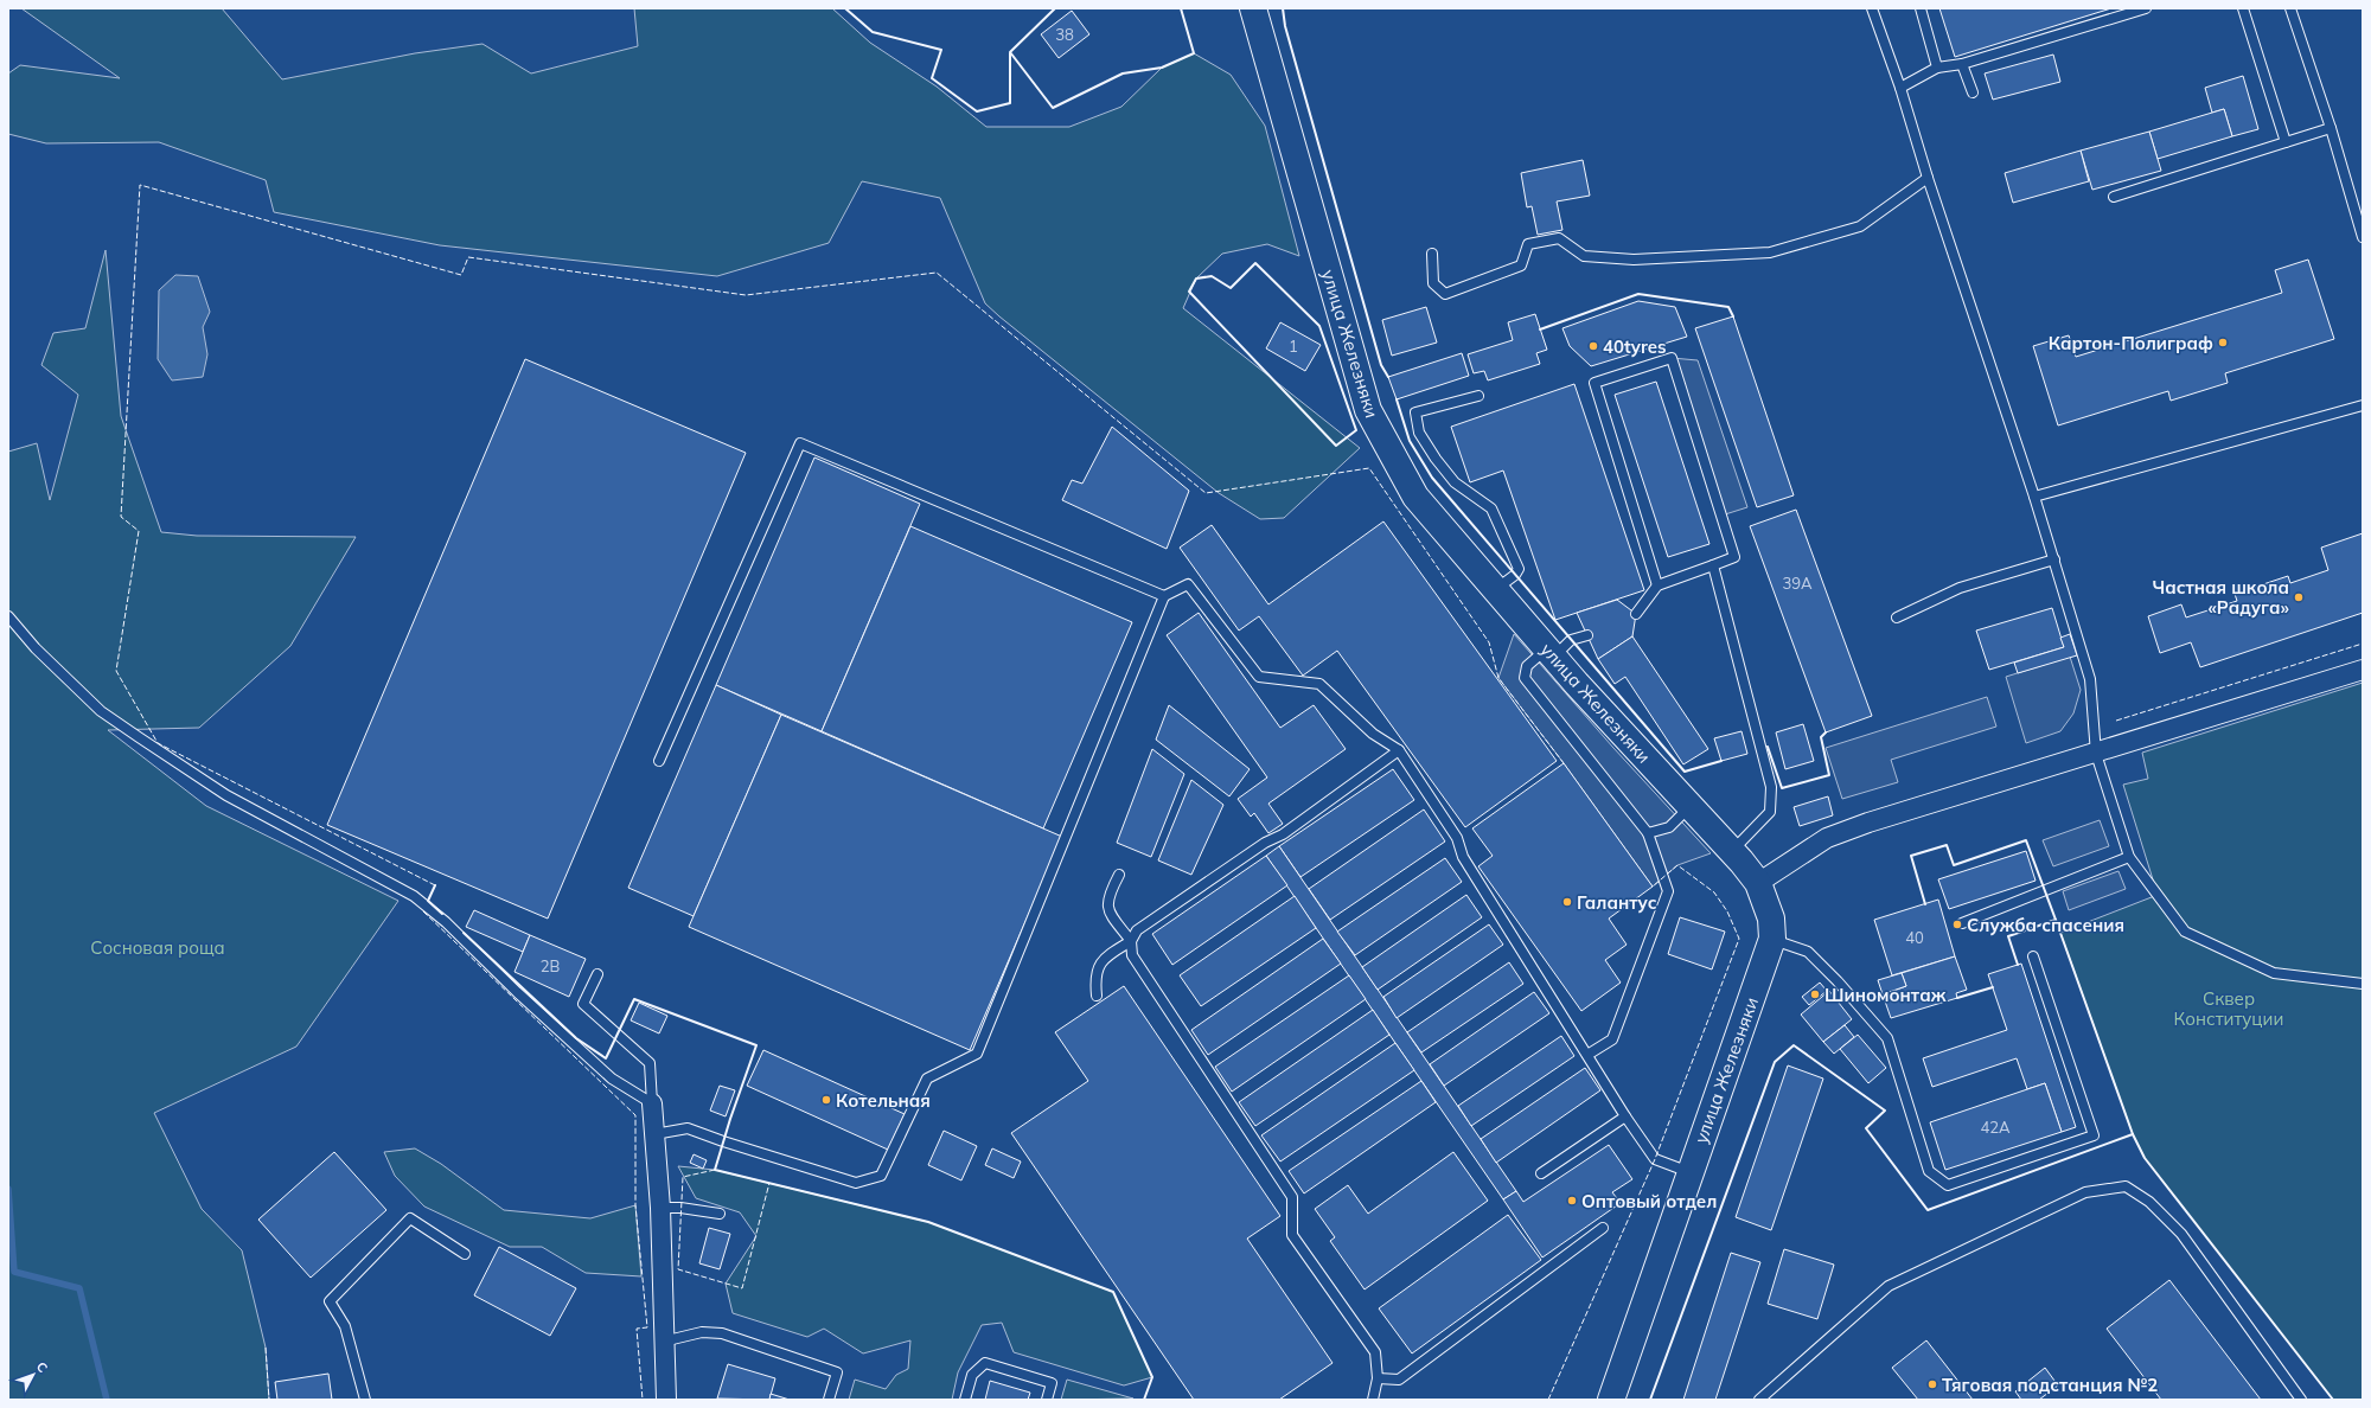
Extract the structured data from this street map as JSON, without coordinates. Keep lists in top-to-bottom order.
{
  "streets": {
    "street": ["улица Железняки"]
  },
  "parks": ["Сосновая роща", "Сквер Конституции"],
  "places": [
    "Картон-Полиграф",
    "40tyres",
    "Частная школа «Радуга»",
    "Галантус",
    "Служба спасения",
    "Шиномонтаж",
    "Котельная",
    "Оптовый отдел",
    "Тяговая подстанция №2"
  ],
  "house_numbers": [
    "38",
    "1",
    "39А",
    "40",
    "2В",
    "42А"
  ],
  "north": "top right"
}
